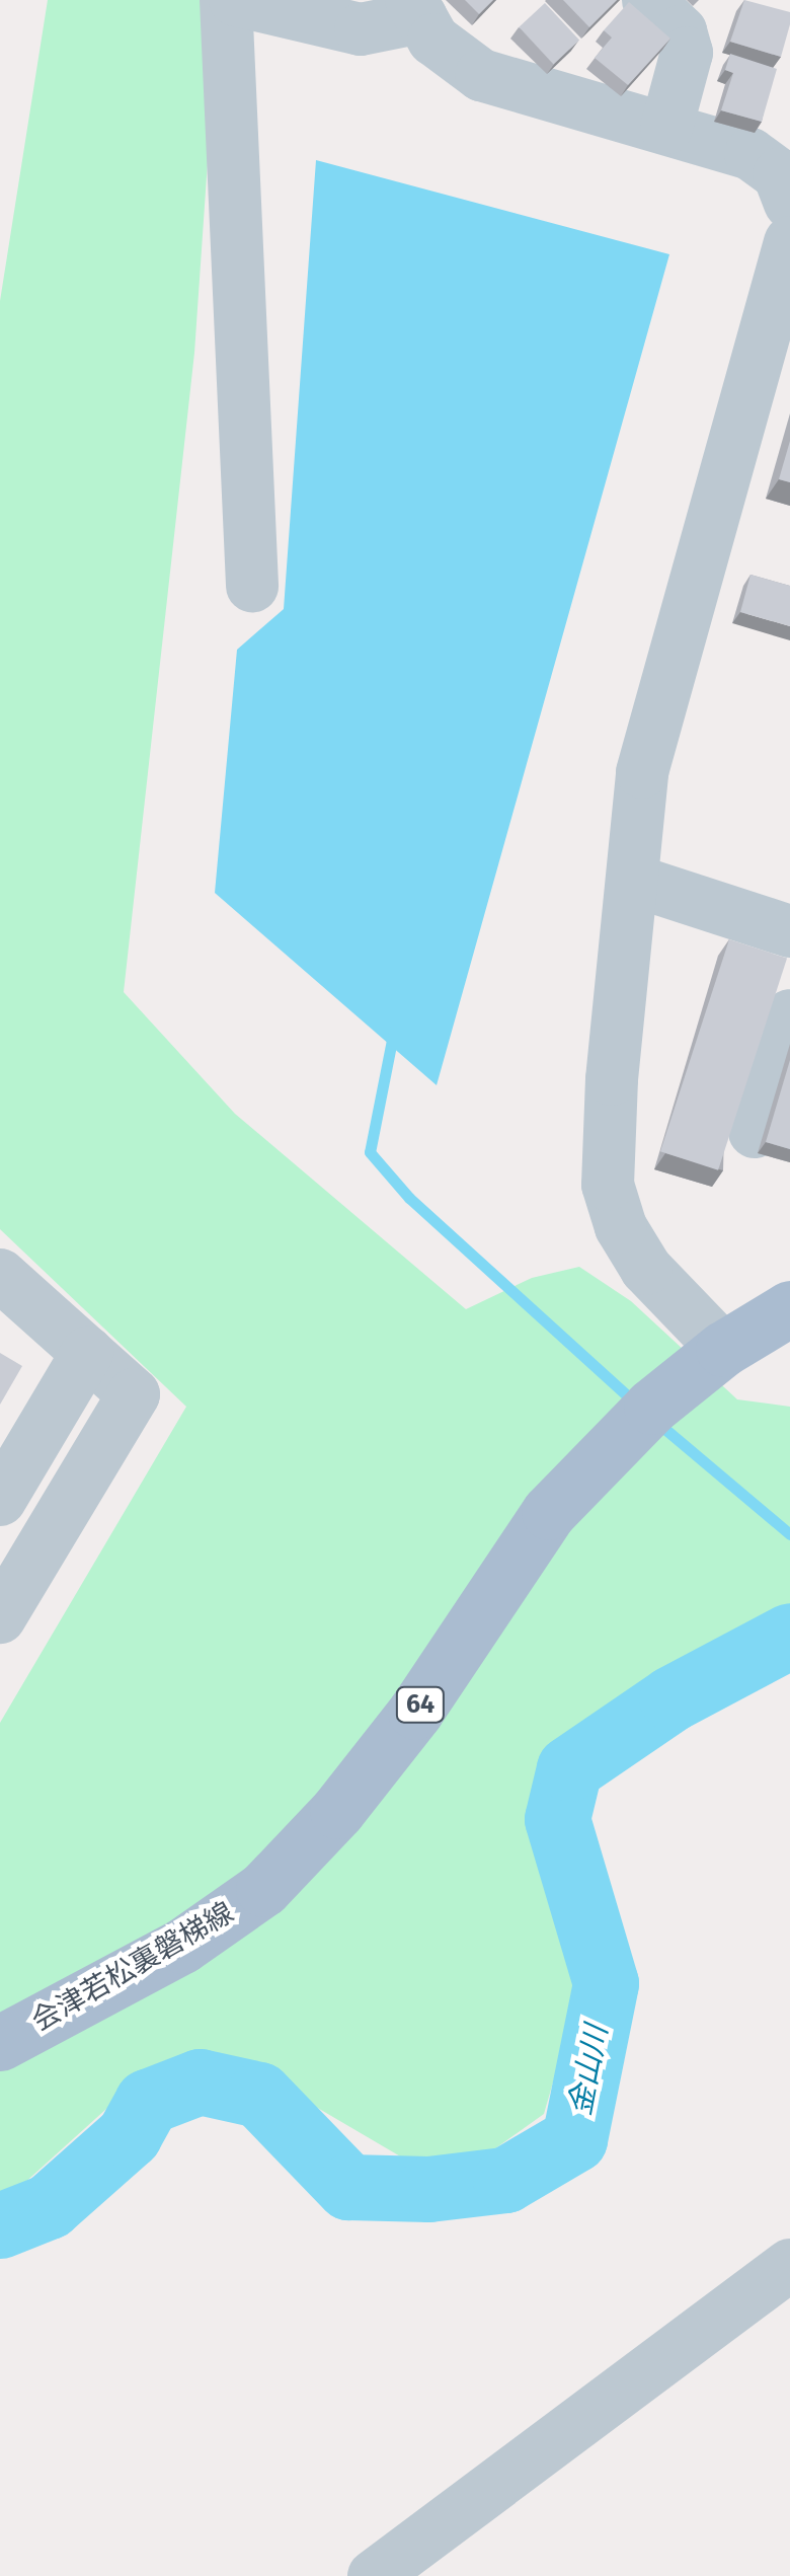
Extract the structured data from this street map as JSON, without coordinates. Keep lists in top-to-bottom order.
{
  "streets": {
    "main road": ["64", "会津若松裏磐梯線"]
  },
  "water": ["金山川"]
}
